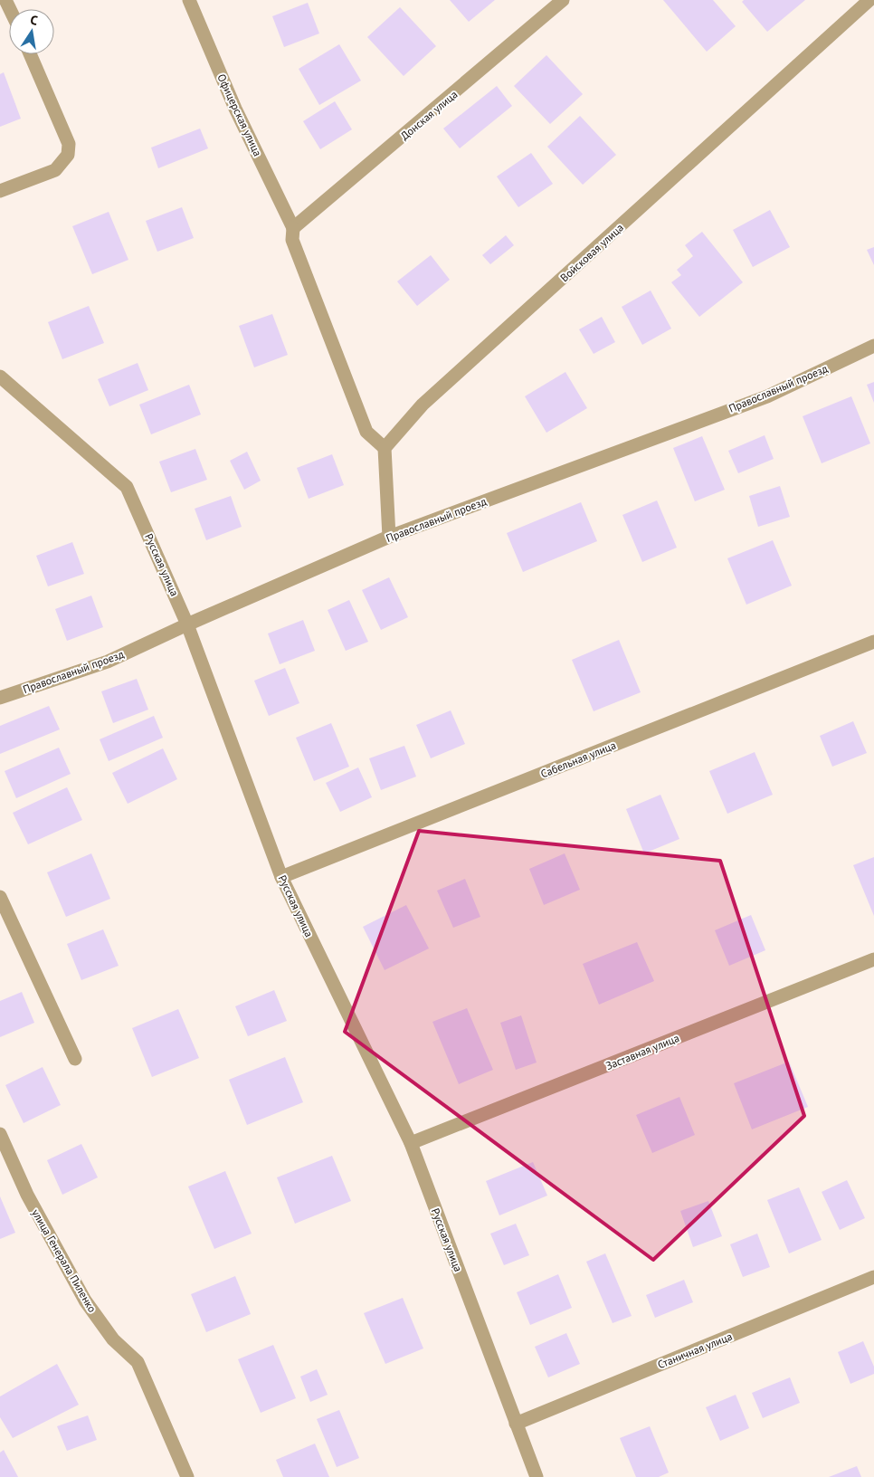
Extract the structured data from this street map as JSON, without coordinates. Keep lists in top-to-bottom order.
{
  "streets": {
    "street": [
      "Офицерская улица",
      "Донская улица",
      "Войсковая улица",
      "Православный проезд",
      "Русская улица",
      "Сабельная улица",
      "Заставная улица",
      "улица Генерала Пиленко",
      "Станичная улица"
    ]
  },
  "crossings": [
    ["Офицерская улица", "Донская улица"],
    ["Офицерская улица", "Войсковая улица"],
    ["Православный проезд", "Русская улица"],
    ["Русская улица", "Сабельная улица"],
    ["Русская улица", "Заставная улица"],
    ["Русская улица", "Станичная улица"]
  ],
  "north": "top"
}
